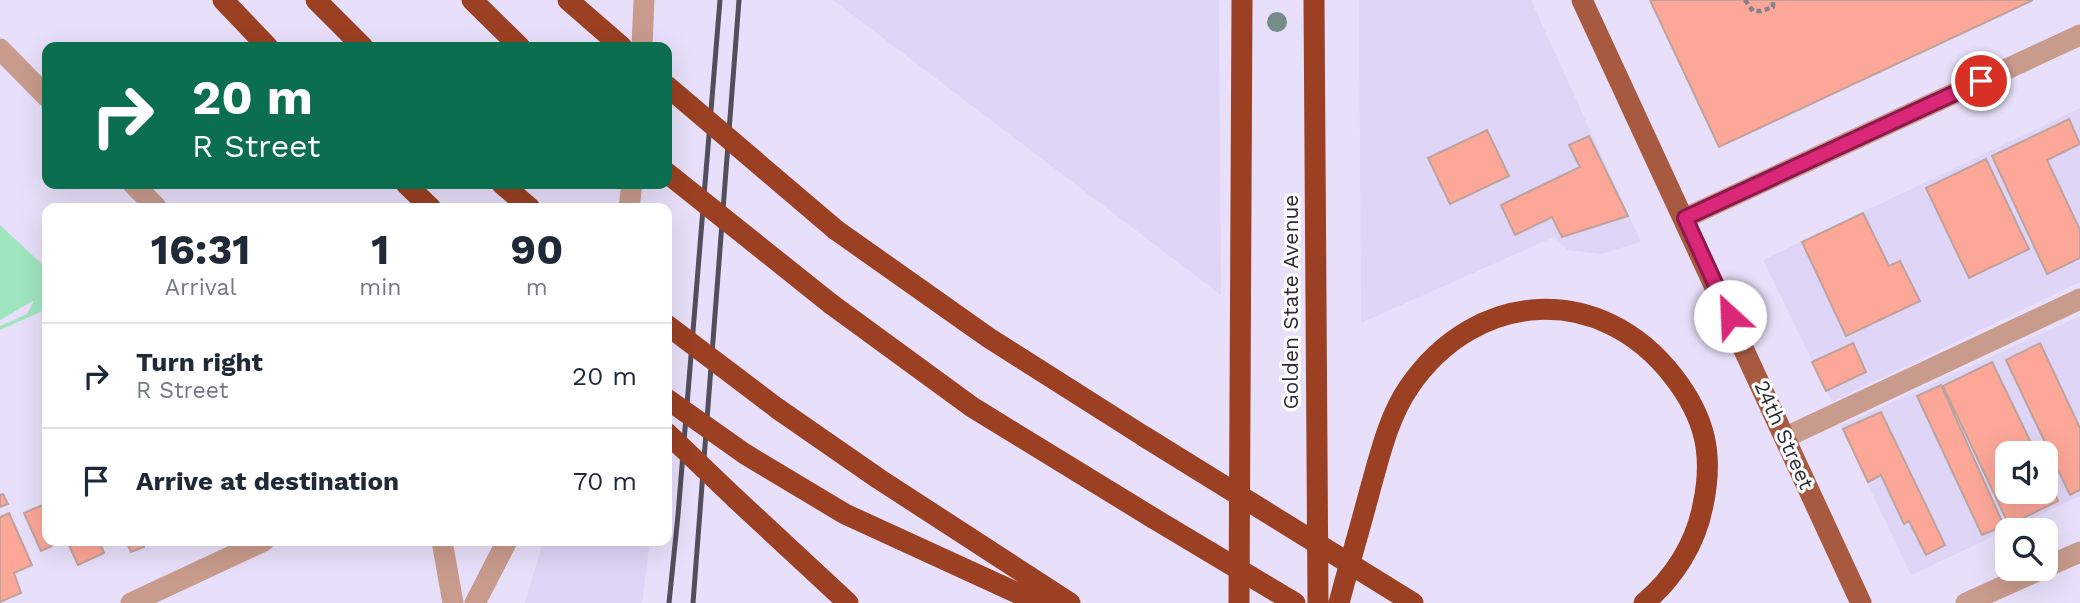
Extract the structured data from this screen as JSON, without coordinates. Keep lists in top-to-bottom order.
{
  "streets": {
    "highway": ["Golden State Avenue"],
    "main road": ["24th Street"]
  },
  "page": {
    "turn": ["20 m", "R Street"],
    "eta": [
      "16:31",
      "Arrival",
      "1",
      "min",
      "90",
      "m"
    ],
    "list": [
      {
        "name": "Turn right",
        "note": "R Street",
        "value": "20 m"
      },
      {
        "name": "Arrive at destination",
        "value": "70 m"
      }
    ]
  }
}
